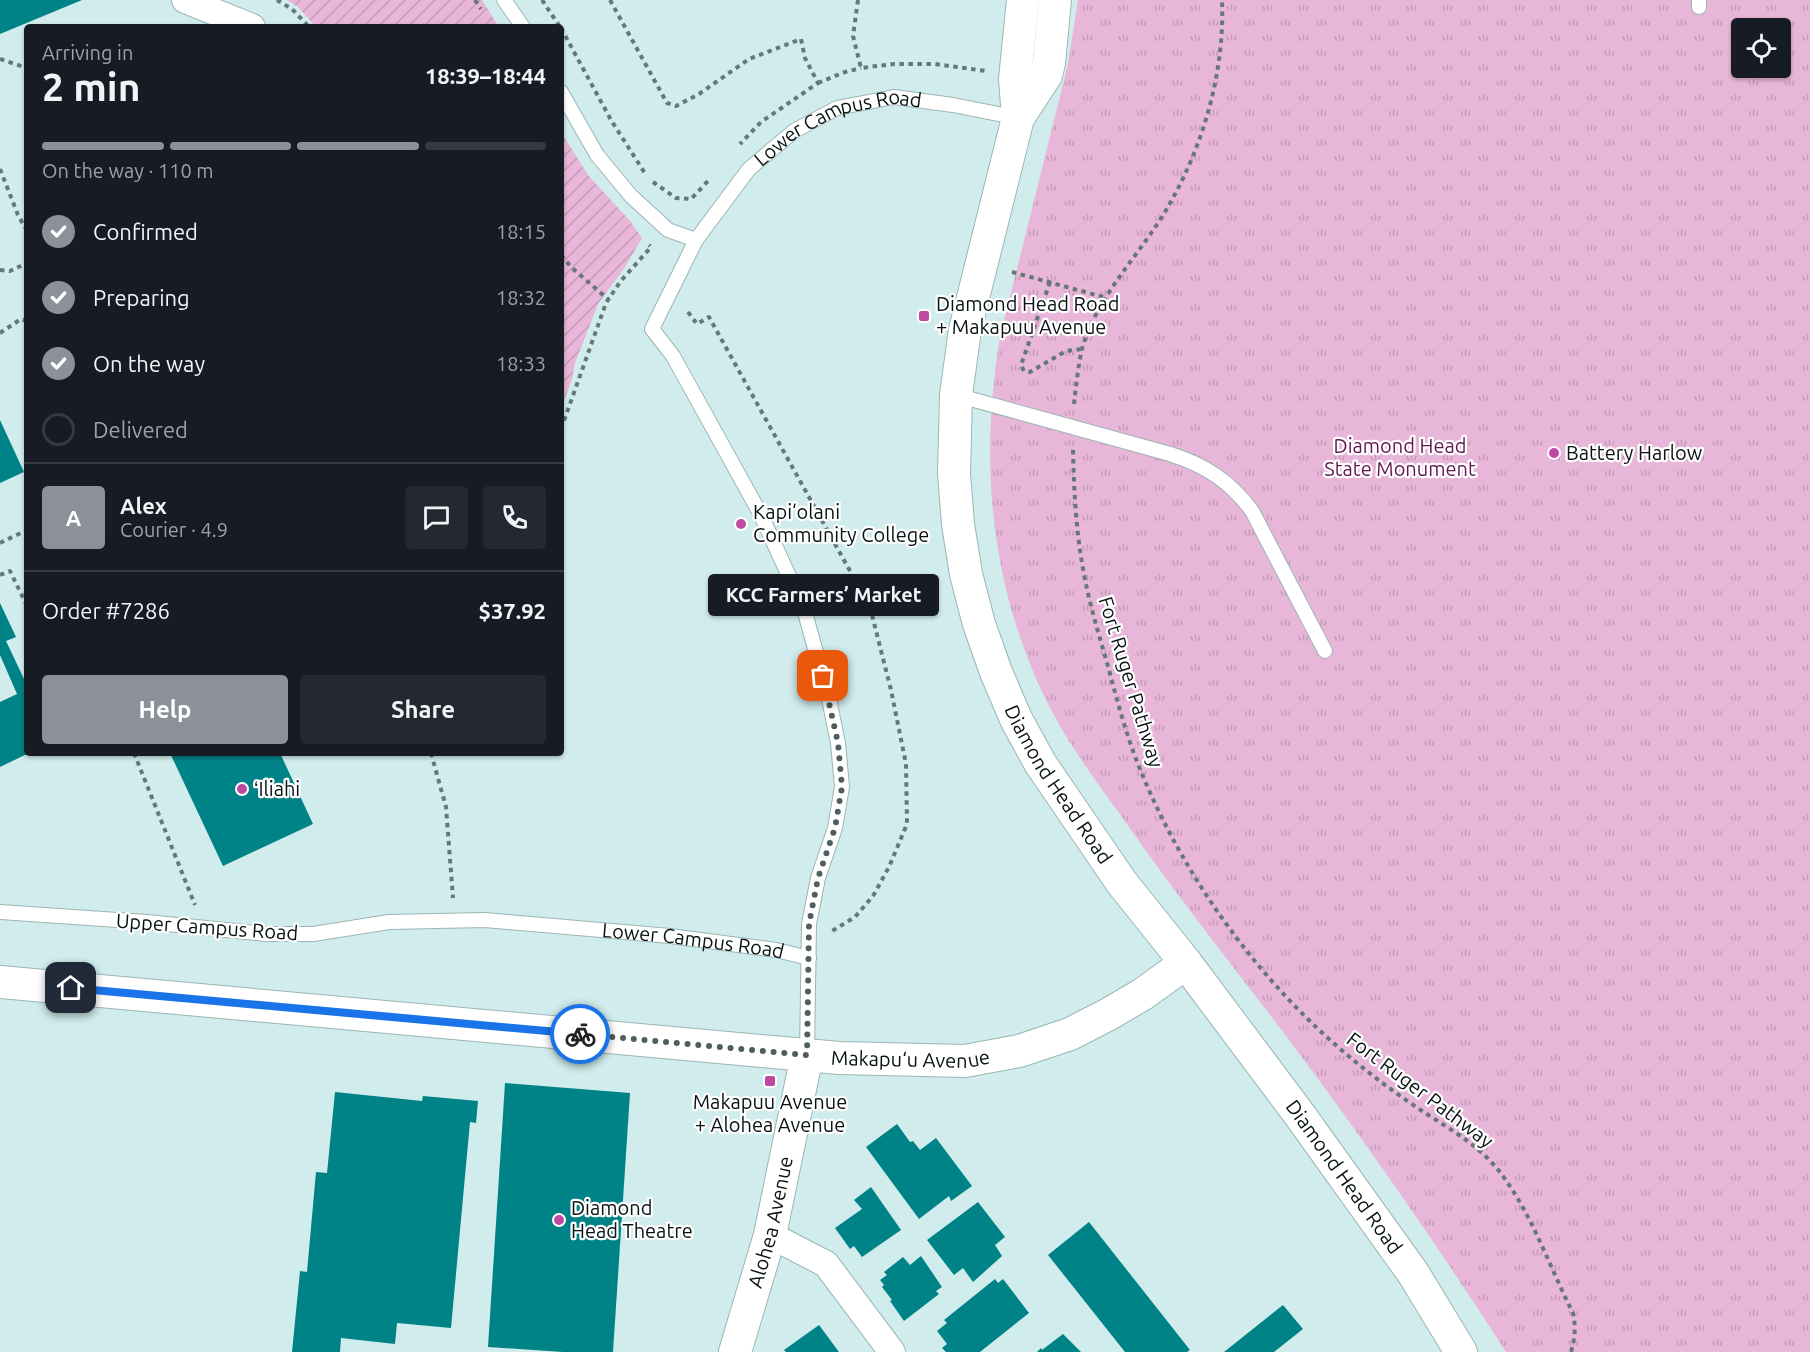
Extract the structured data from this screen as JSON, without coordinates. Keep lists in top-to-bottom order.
{
  "streets": {
    "street": ["Diamond Head Road", "Makapu‘u Avenue", "Alohea Avenue"],
    "lane": ["Lower Campus Road", "Upper Campus Road"],
    "path": ["Fort Ruger Pathway"]
  },
  "crossings": [
    ["Lower Campus Road", "Diamond Head Road"],
    ["Lower Campus Road", "Upper Campus Road"],
    ["Diamond Head Road", "Makapu‘u Avenue"],
    ["Makapu‘u Avenue", "Alohea Avenue"]
  ],
  "parks": ["Diamond Head State Monument"],
  "places": {
    "transit": ["Diamond Head Road + Makapuu Avenue", "Makapuu Avenue + Alohea Avenue"],
    "other": [
      "Battery Harlow",
      "Kapi‘olani Community College",
      "KCC Farmers’ Market",
      "ʻIliahi",
      "Diamond Head Theatre"
    ]
  },
  "page": {
    "heading": ["2 min", "Arriving in", "18:39–18:44"],
    "panel": [
      "Alex",
      "Courier · 4.9",
      "Order #7286",
      "$37.92"
    ],
    "bar": "On the way · 110 m",
    "list": [
      ["Confirmed", "18:15"],
      ["Preparing", "18:32"],
      ["On the way", "18:33"],
      "Delivered"
    ],
    "round": "A",
    "bubble": "KCC Farmers’ Market",
    "buttons": ["Help", "Share"]
  }
}
